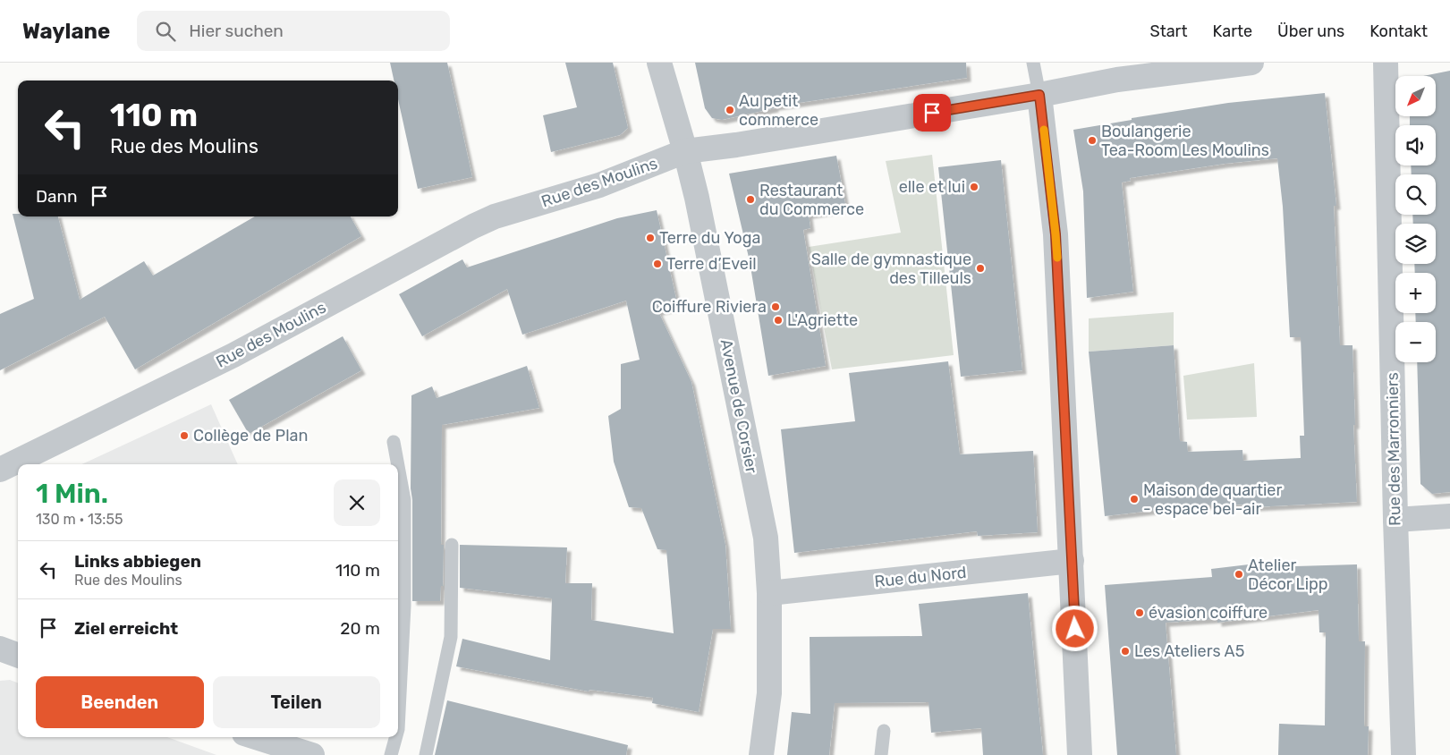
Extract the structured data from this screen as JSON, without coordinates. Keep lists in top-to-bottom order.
{
  "streets": {
    "street": [
      "Rue des Moulins",
      "Avenue de Corsier",
      "Rue des Marronniers",
      "Rue du Nord"
    ]
  },
  "crossings": [
    ["Rue des Moulins", "Avenue de Corsier"],
    ["Avenue de Corsier", "Rue du Nord"]
  ],
  "places": [
    "Au petit commerce",
    "Boulangerie Tea-Room Les Moulins",
    "elle et lui",
    "Restaurant du Commerce",
    "Terre du Yoga",
    "Terre d’Eveil",
    "Salle de gymnastique des Tilleuls",
    "Coiffure Riviera",
    "L'Agriette",
    "Collège de Plan",
    "Maison de quartier - espace bel-air",
    "Atelier Décor Lipp",
    "évasion coiffure",
    "Les Ateliers A5"
  ],
  "north": "bottom left",
  "page": {
    "header": "Waylane",
    "search": "Hier suchen",
    "nav": [
      "Start",
      "Karte",
      "Über uns",
      "Kontakt"
    ],
    "map_buttons": ["+", "−"],
    "turn": ["110 m", "Rue des Moulins"],
    "then": "Dann",
    "heading": ["1 Min.", "130 m · 13:55"],
    "list": [
      {
        "name": "Links abbiegen",
        "note": "Rue des Moulins",
        "value": "110 m"
      },
      {
        "name": "Ziel erreicht",
        "value": "20 m"
      }
    ],
    "buttons": ["Beenden", "Teilen"]
  }
}
